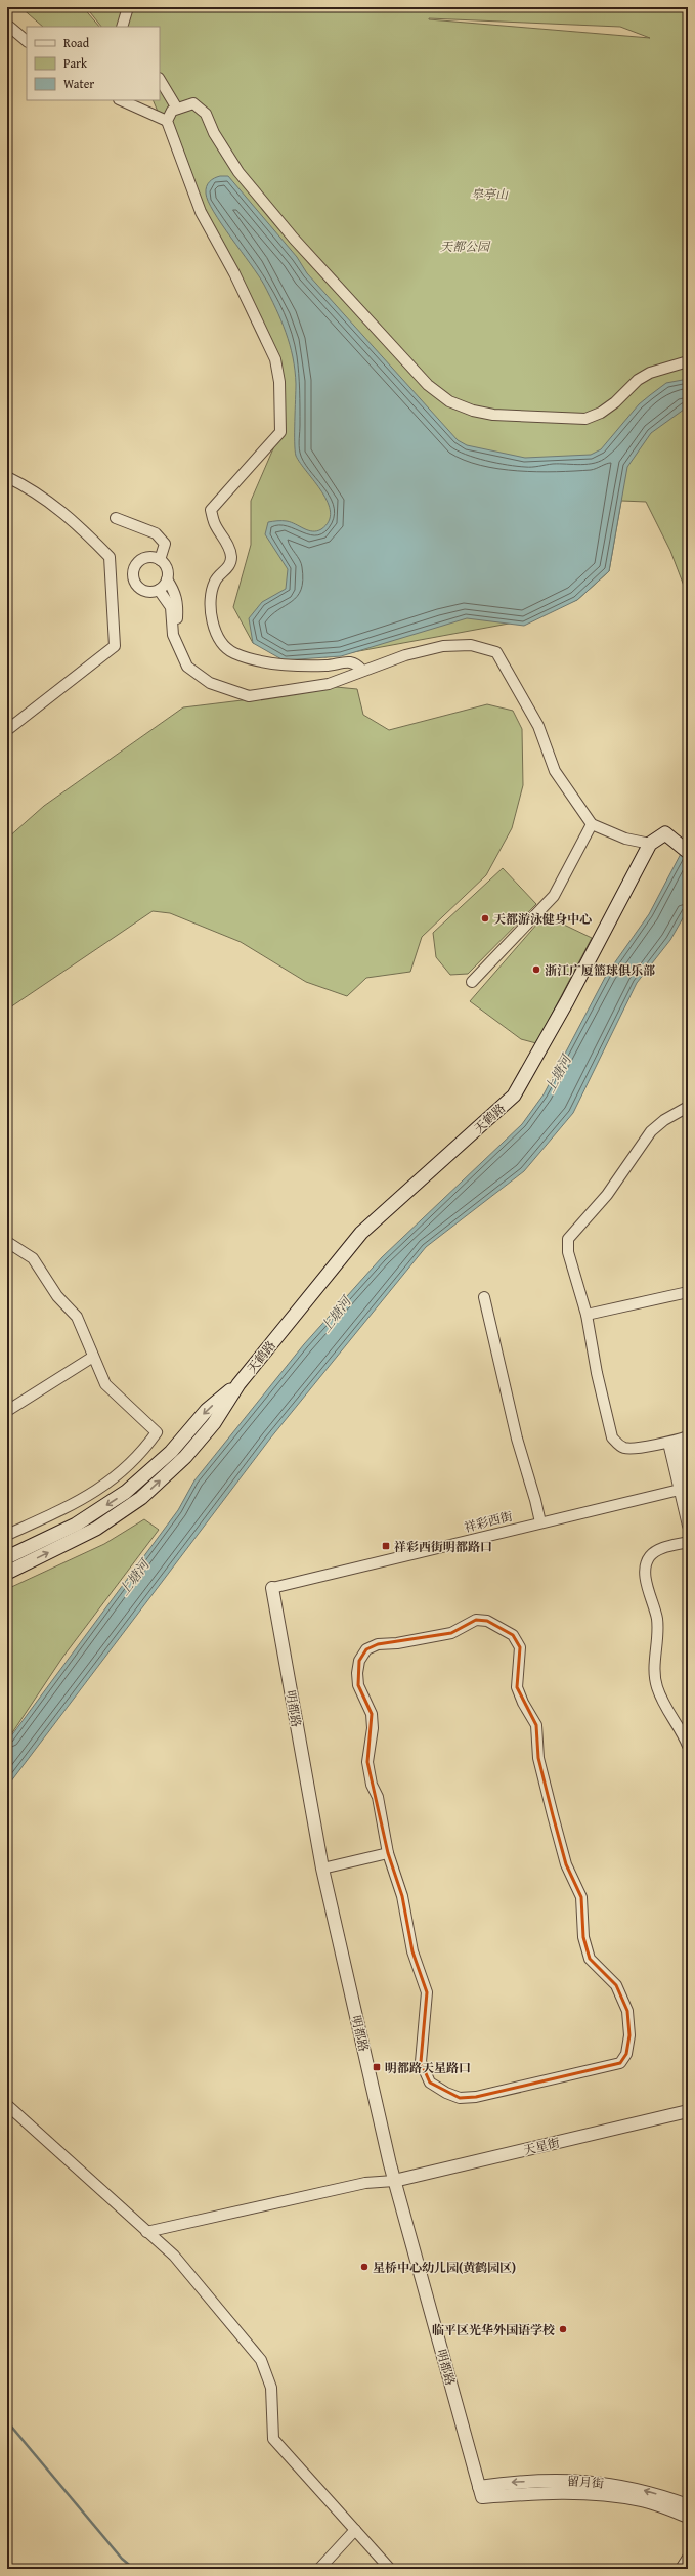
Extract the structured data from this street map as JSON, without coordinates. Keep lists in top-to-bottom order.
{
  "streets": {
    "main road": ["天鹤路"],
    "street": [
      "祥彩西街",
      "明都路",
      "天星街",
      "留月街"
    ]
  },
  "crossings": [
    ["祥彩西街", "明都路"],
    ["明都路", "天星街"],
    ["明都路", "留月街"]
  ],
  "water": ["上塘河"],
  "parks": ["皋亭山", "天都公园"],
  "places": {
    "other": [
      "天都游泳健身中心",
      "浙江广厦篮球俱乐部",
      "星桥中心幼儿园(黄鹤园区)",
      "临平区光华外国语学校"
    ],
    "transit": ["祥彩西街明都路口", "明都路天星路口"]
  },
  "legend": ["Road", "Park", "Water"]
}
